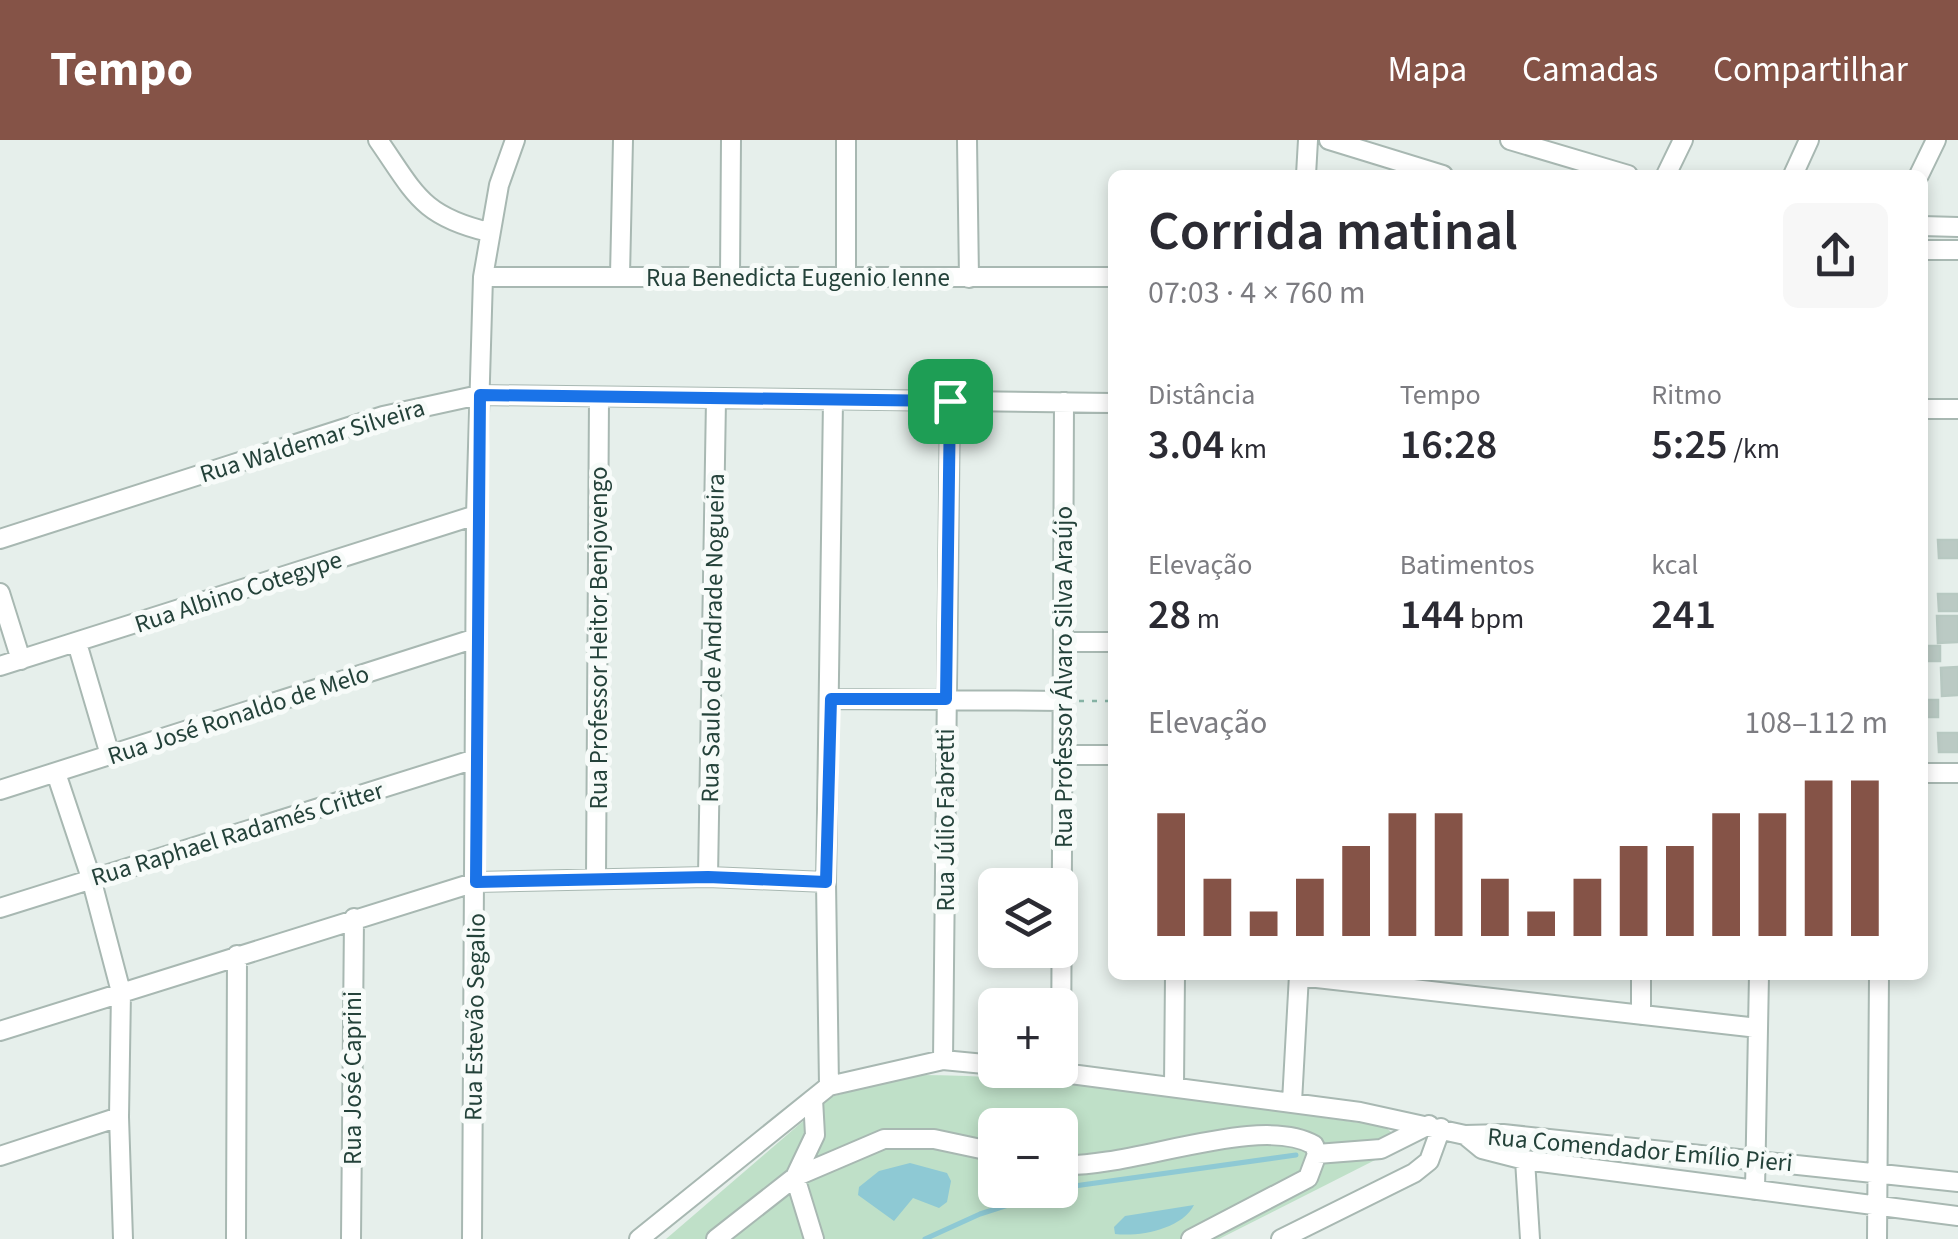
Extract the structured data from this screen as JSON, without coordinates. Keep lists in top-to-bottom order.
{
  "streets": {
    "street": [
      "Rua Benedicta Eugenio Ienne",
      "Rua Waldemar Silveira",
      "Rua Albino Cotegype",
      "Rua Professor Heitor Benjovengo",
      "Rua Saulo de Andrade Nogueira",
      "Rua Professor Álvaro Silva Araújo",
      "Rua José Ronaldo de Melo",
      "Rua Júlio Fabretti",
      "Rua Raphael Radamés Critter",
      "Rua Estevão Segalio",
      "Rua José Caprini",
      "Rua Comendador Emílio Pieri"
    ]
  },
  "crossings": [
    ["Rua Benedicta Eugenio Ienne", "Rua Estevão Segalio"],
    ["Rua Waldemar Silveira", "Rua Professor Heitor Benjovengo"],
    ["Rua Waldemar Silveira", "Rua Saulo de Andrade Nogueira"],
    ["Rua Waldemar Silveira", "Rua Professor Álvaro Silva Araújo"],
    ["Rua Waldemar Silveira", "Rua Júlio Fabretti"],
    ["Rua Waldemar Silveira", "Rua Estevão Segalio"],
    ["Rua Albino Cotegype", "Rua Estevão Segalio"],
    ["Rua José Ronaldo de Melo", "Rua Estevão Segalio"],
    ["Rua Raphael Radamés Critter", "Rua Estevão Segalio"]
  ],
  "page": {
    "header": "Tempo",
    "nav": ["Mapa", "Camadas", "Compartilhar"],
    "heading": ["Corrida matinal", "07:03 · 4 × 760 m"],
    "stats": [
      ["Distância", "3.04 km"],
      ["Tempo", "16:28"],
      ["Ritmo", "5:25 /km"],
      ["Elevação", "28 m"],
      ["Batimentos", "144 bpm"],
      ["kcal", "241"]
    ],
    "chart": ["Elevação", "108–112 m"],
    "map_buttons": ["+", "−"]
  }
}
